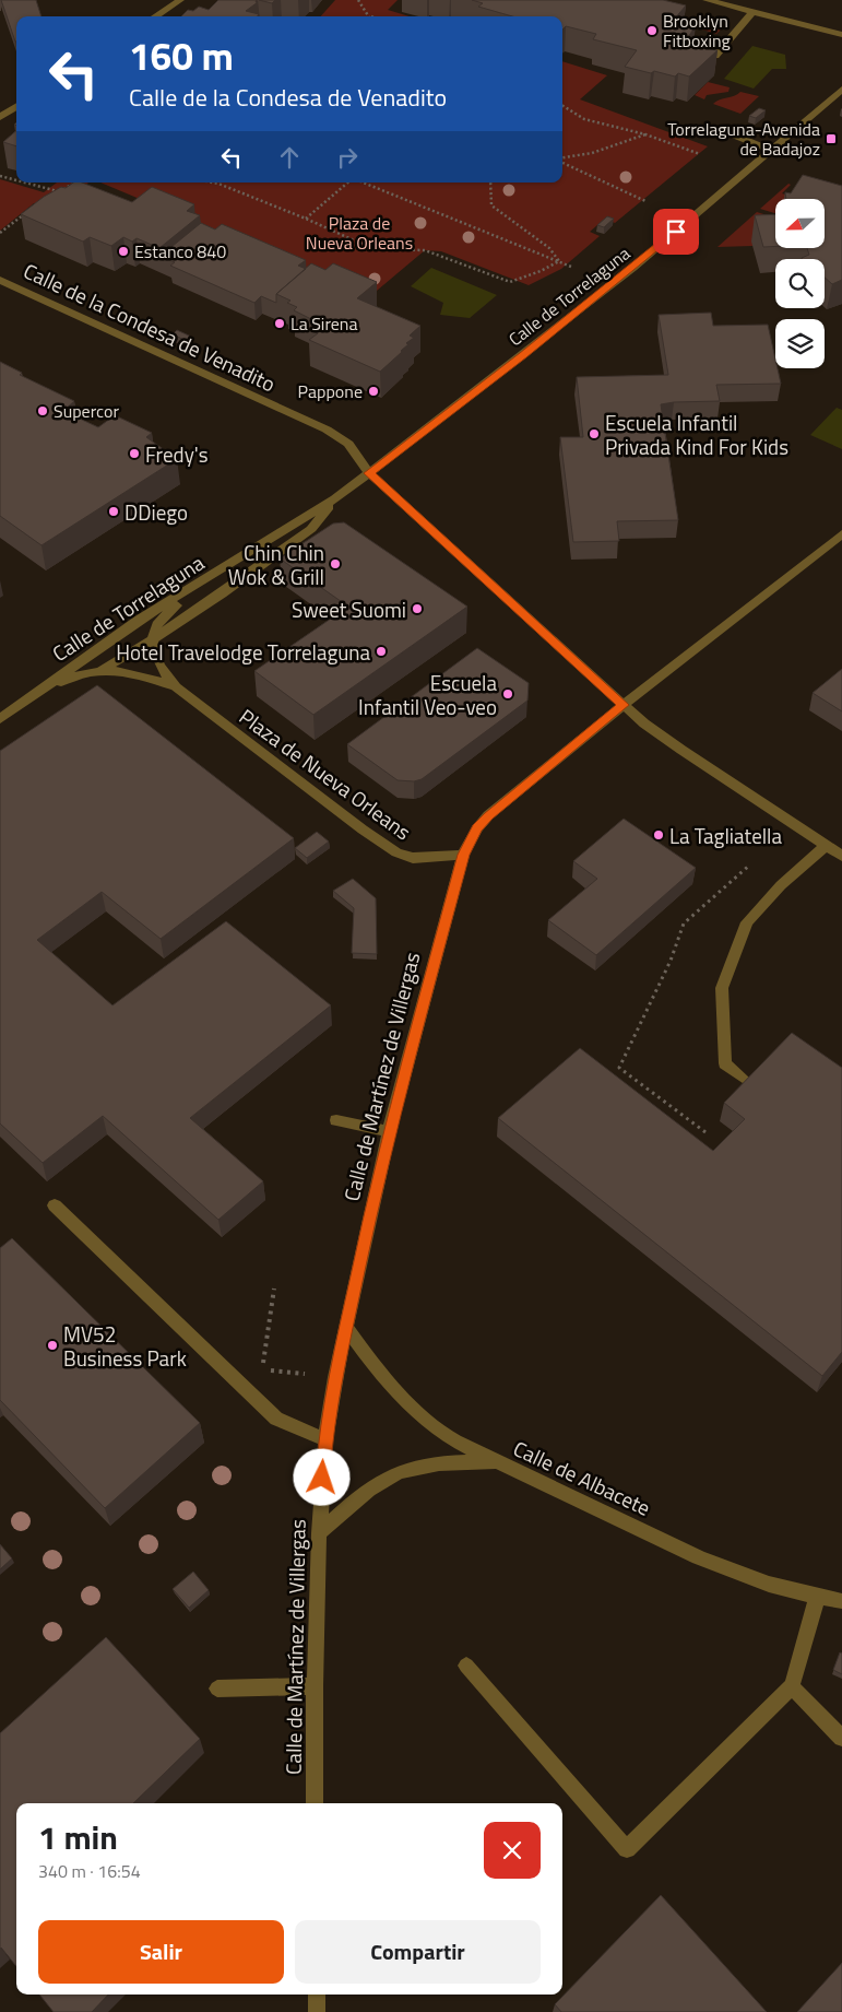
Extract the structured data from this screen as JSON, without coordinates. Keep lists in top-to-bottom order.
{
  "streets": {
    "street": [
      "Calle de Torrelaguna",
      "Calle de la Condesa de Venadito",
      "Plaza de Nueva Orleans",
      "Calle de Martínez de Villergas",
      "Calle de Albacete"
    ]
  },
  "crossings": [
    ["Calle de Torrelaguna", "Calle de la Condesa de Venadito"],
    ["Calle de Torrelaguna", "Plaza de Nueva Orleans"],
    ["Calle de la Condesa de Venadito", "Calle de Martínez de Villergas"],
    ["Plaza de Nueva Orleans", "Calle de Martínez de Villergas"],
    ["Calle de Martínez de Villergas", "Calle de Albacete"]
  ],
  "parks": ["Plaza de Nueva Orleans"],
  "places": {
    "other": [
      "Brooklyn Fitboxing",
      "Estanco 840",
      "La Sirena",
      "Pappone",
      "Supercor",
      "Escuela Infantil Privada Kind For Kids",
      "Fredy's",
      "DDiego",
      "Chin Chin Wok & Grill",
      "Sweet Suomi",
      "Hotel Travelodge Torrelaguna",
      "Escuela Infantil Veo-veo",
      "La Tagliatella",
      "MV52 Business Park"
    ],
    "transit": ["Torrelaguna-Avenida de Badajoz"]
  },
  "north": "left",
  "page": {
    "turn": ["160 m", "Calle de la Condesa de Venadito"],
    "heading": ["1 min", "340 m · 16:54"],
    "buttons": ["Salir", "Compartir"]
  }
}
